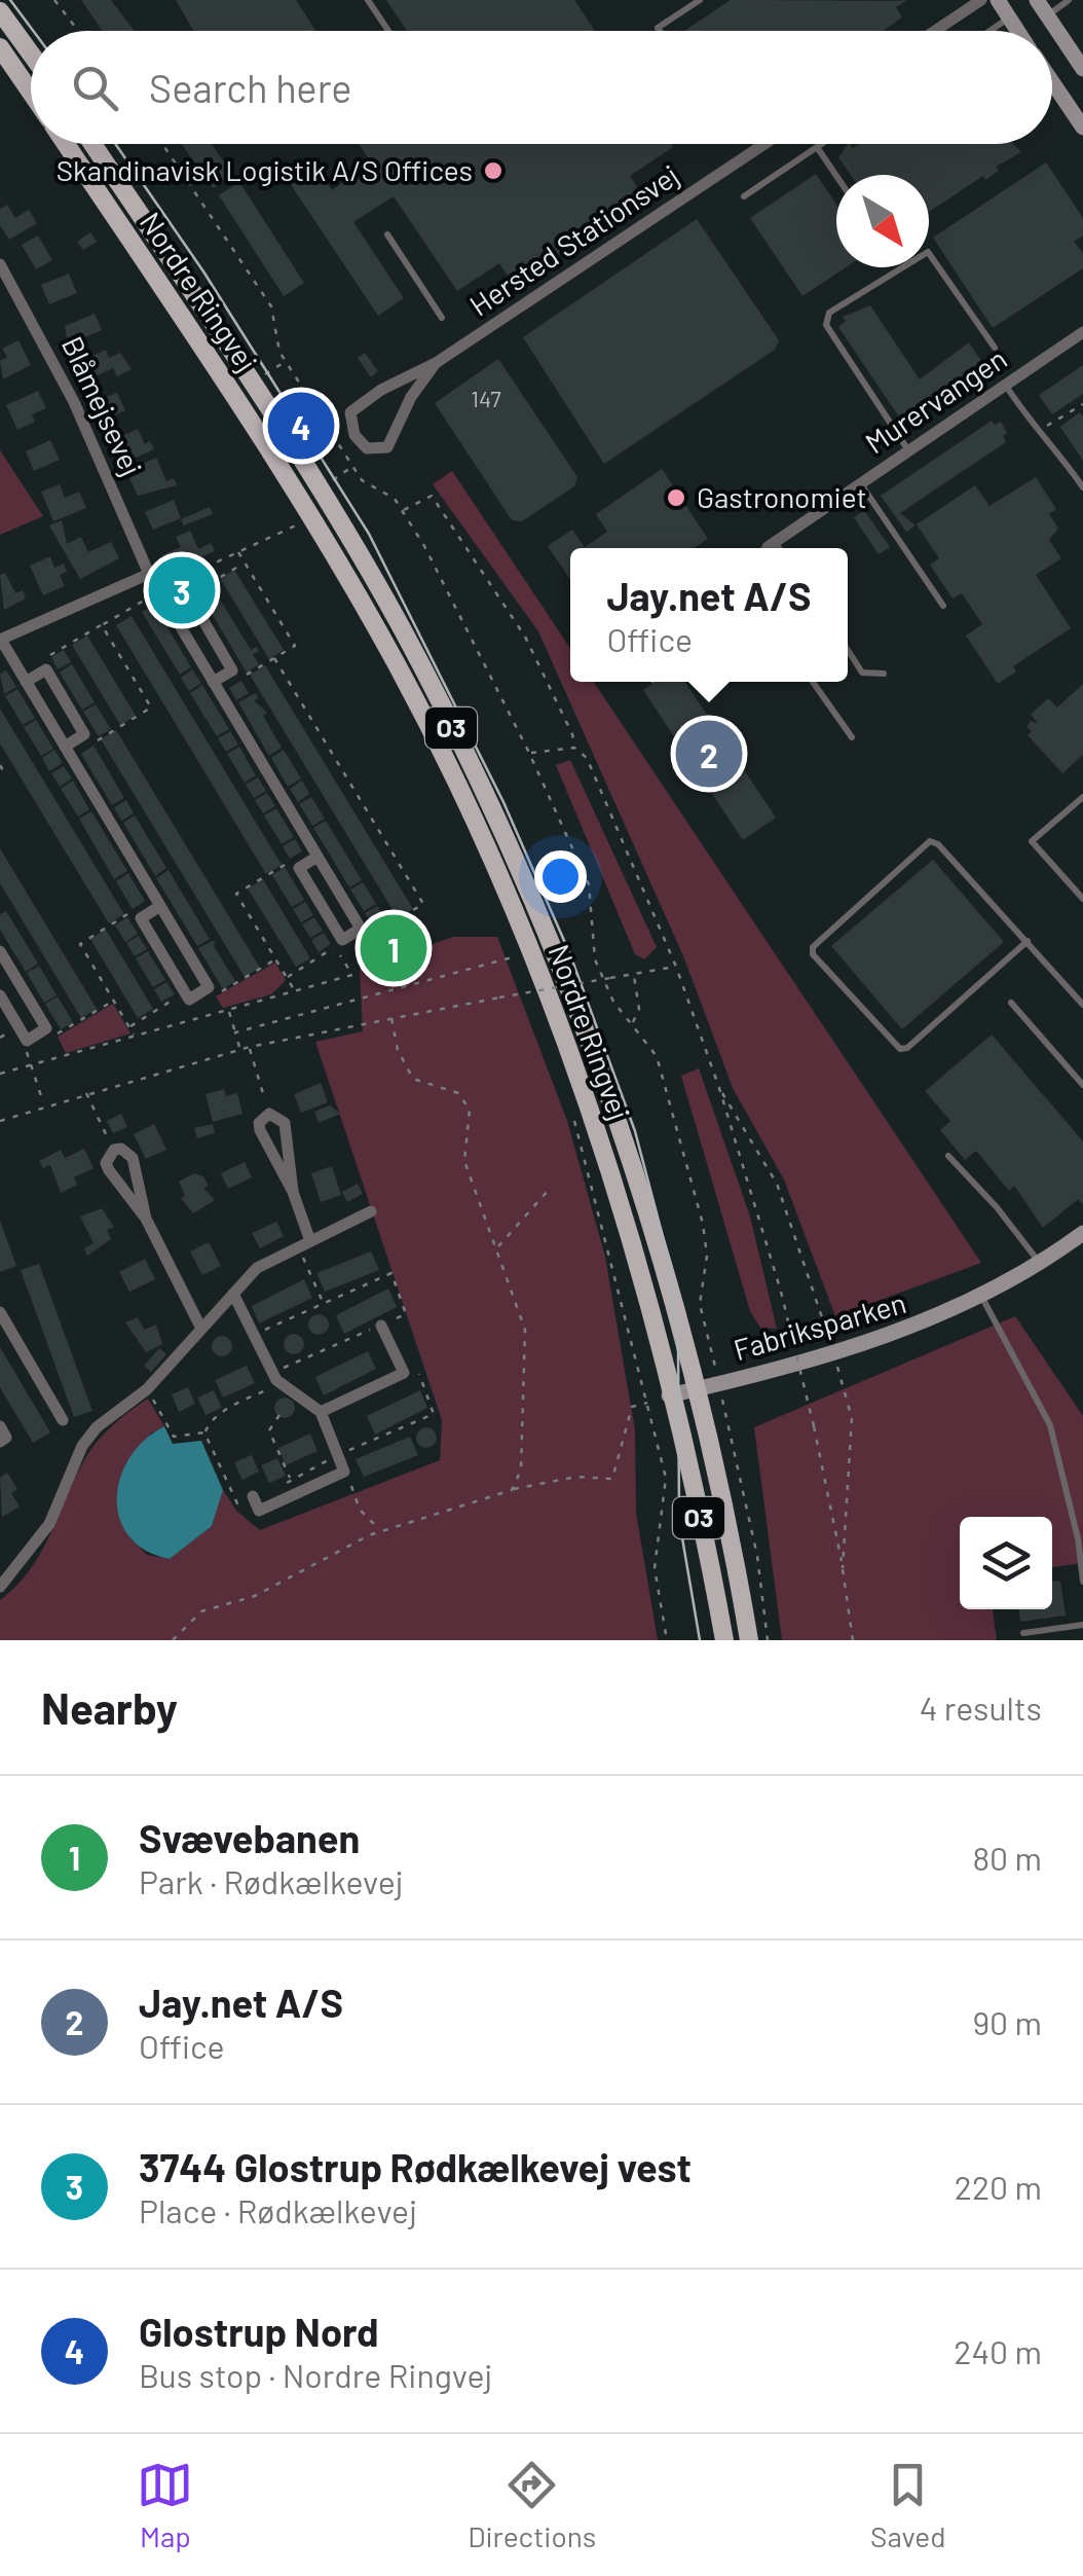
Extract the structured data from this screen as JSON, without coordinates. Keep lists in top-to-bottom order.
{
  "streets": {
    "main road": ["Nordre Ringvej", "O3"],
    "street": [
      "Hersted Stationsvej",
      "Murervangen",
      "Blåmejsevej",
      "Fabriksparken"
    ]
  },
  "crossings": [
    ["Nordre Ringvej", "Fabriksparken"]
  ],
  "places": ["Skandinavisk Logistik A/S Offices", "Gastronomiet"],
  "house_numbers": ["147"],
  "north": "bottom right",
  "page": {
    "search": "Search here",
    "pins": [
      "4",
      "3",
      "2",
      "1"
    ],
    "popup": ["Jay.net A/S", "Office"],
    "heading": ["Nearby", "4 results"],
    "list": [
      {
        "mark": "1",
        "name": "Svævebanen",
        "note": "Park · Rødkælkevej",
        "value": "80 m"
      },
      {
        "mark": "2",
        "name": "Jay.net A/S",
        "note": "Office",
        "value": "90 m"
      },
      {
        "mark": "3",
        "name": "3744 Glostrup Rødkælkevej vest",
        "note": "Place · Rødkælkevej",
        "value": "220 m"
      },
      {
        "mark": "4",
        "name": "Glostrup Nord",
        "note": "Bus stop · Nordre Ringvej",
        "value": "240 m"
      }
    ],
    "nav": ["Map", "Directions", "Saved"]
  }
}
